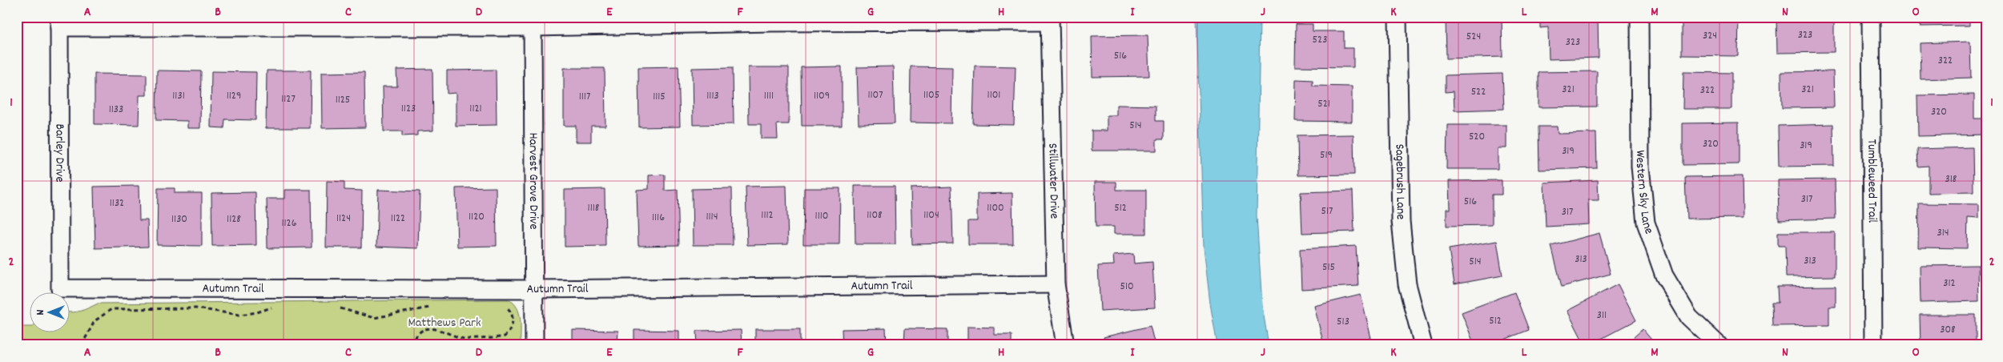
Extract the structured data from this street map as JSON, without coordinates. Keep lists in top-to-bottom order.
{
  "streets": {
    "street": [
      "Barley Drive",
      "Harvest Grove Drive",
      "Stillwater Drive",
      "Tumbleweed Trail",
      "Sagebrush Lane",
      "Western Sky Lane",
      "Autumn Trail"
    ]
  },
  "crossings": [
    ["Barley Drive", "Autumn Trail"],
    ["Harvest Grove Drive", "Autumn Trail"],
    ["Stillwater Drive", "Autumn Trail"]
  ],
  "parks": ["Matthews Park"],
  "house_numbers": [
    "323",
    "324",
    "524",
    "523",
    "323",
    "516",
    "322",
    "321",
    "321",
    "322",
    "522",
    "1107",
    "1105",
    "1101",
    "1131",
    "1129",
    "1113",
    "1111",
    "1109",
    "1117",
    "1115",
    "1127",
    "1125",
    "521",
    "1123",
    "1121",
    "1133",
    "320",
    "514",
    "520",
    "320",
    "319",
    "319",
    "519",
    "318",
    "317",
    "516",
    "1132",
    "1118",
    "1100",
    "512",
    "517",
    "317",
    "1112",
    "1108",
    "1104",
    "1110",
    "1120",
    "1114",
    "1116",
    "1124",
    "1122",
    "1130",
    "1128",
    "1126",
    "314",
    "313",
    "313",
    "514",
    "515",
    "312",
    "510",
    "311",
    "512",
    "513",
    "308"
  ],
  "north": "left",
  "grid": {
    "columns": [
      "A",
      "B",
      "C",
      "D",
      "E",
      "F",
      "G",
      "H",
      "I",
      "J",
      "K",
      "L",
      "M",
      "N",
      "O"
    ],
    "rows": ["1", "2"]
  }
}
